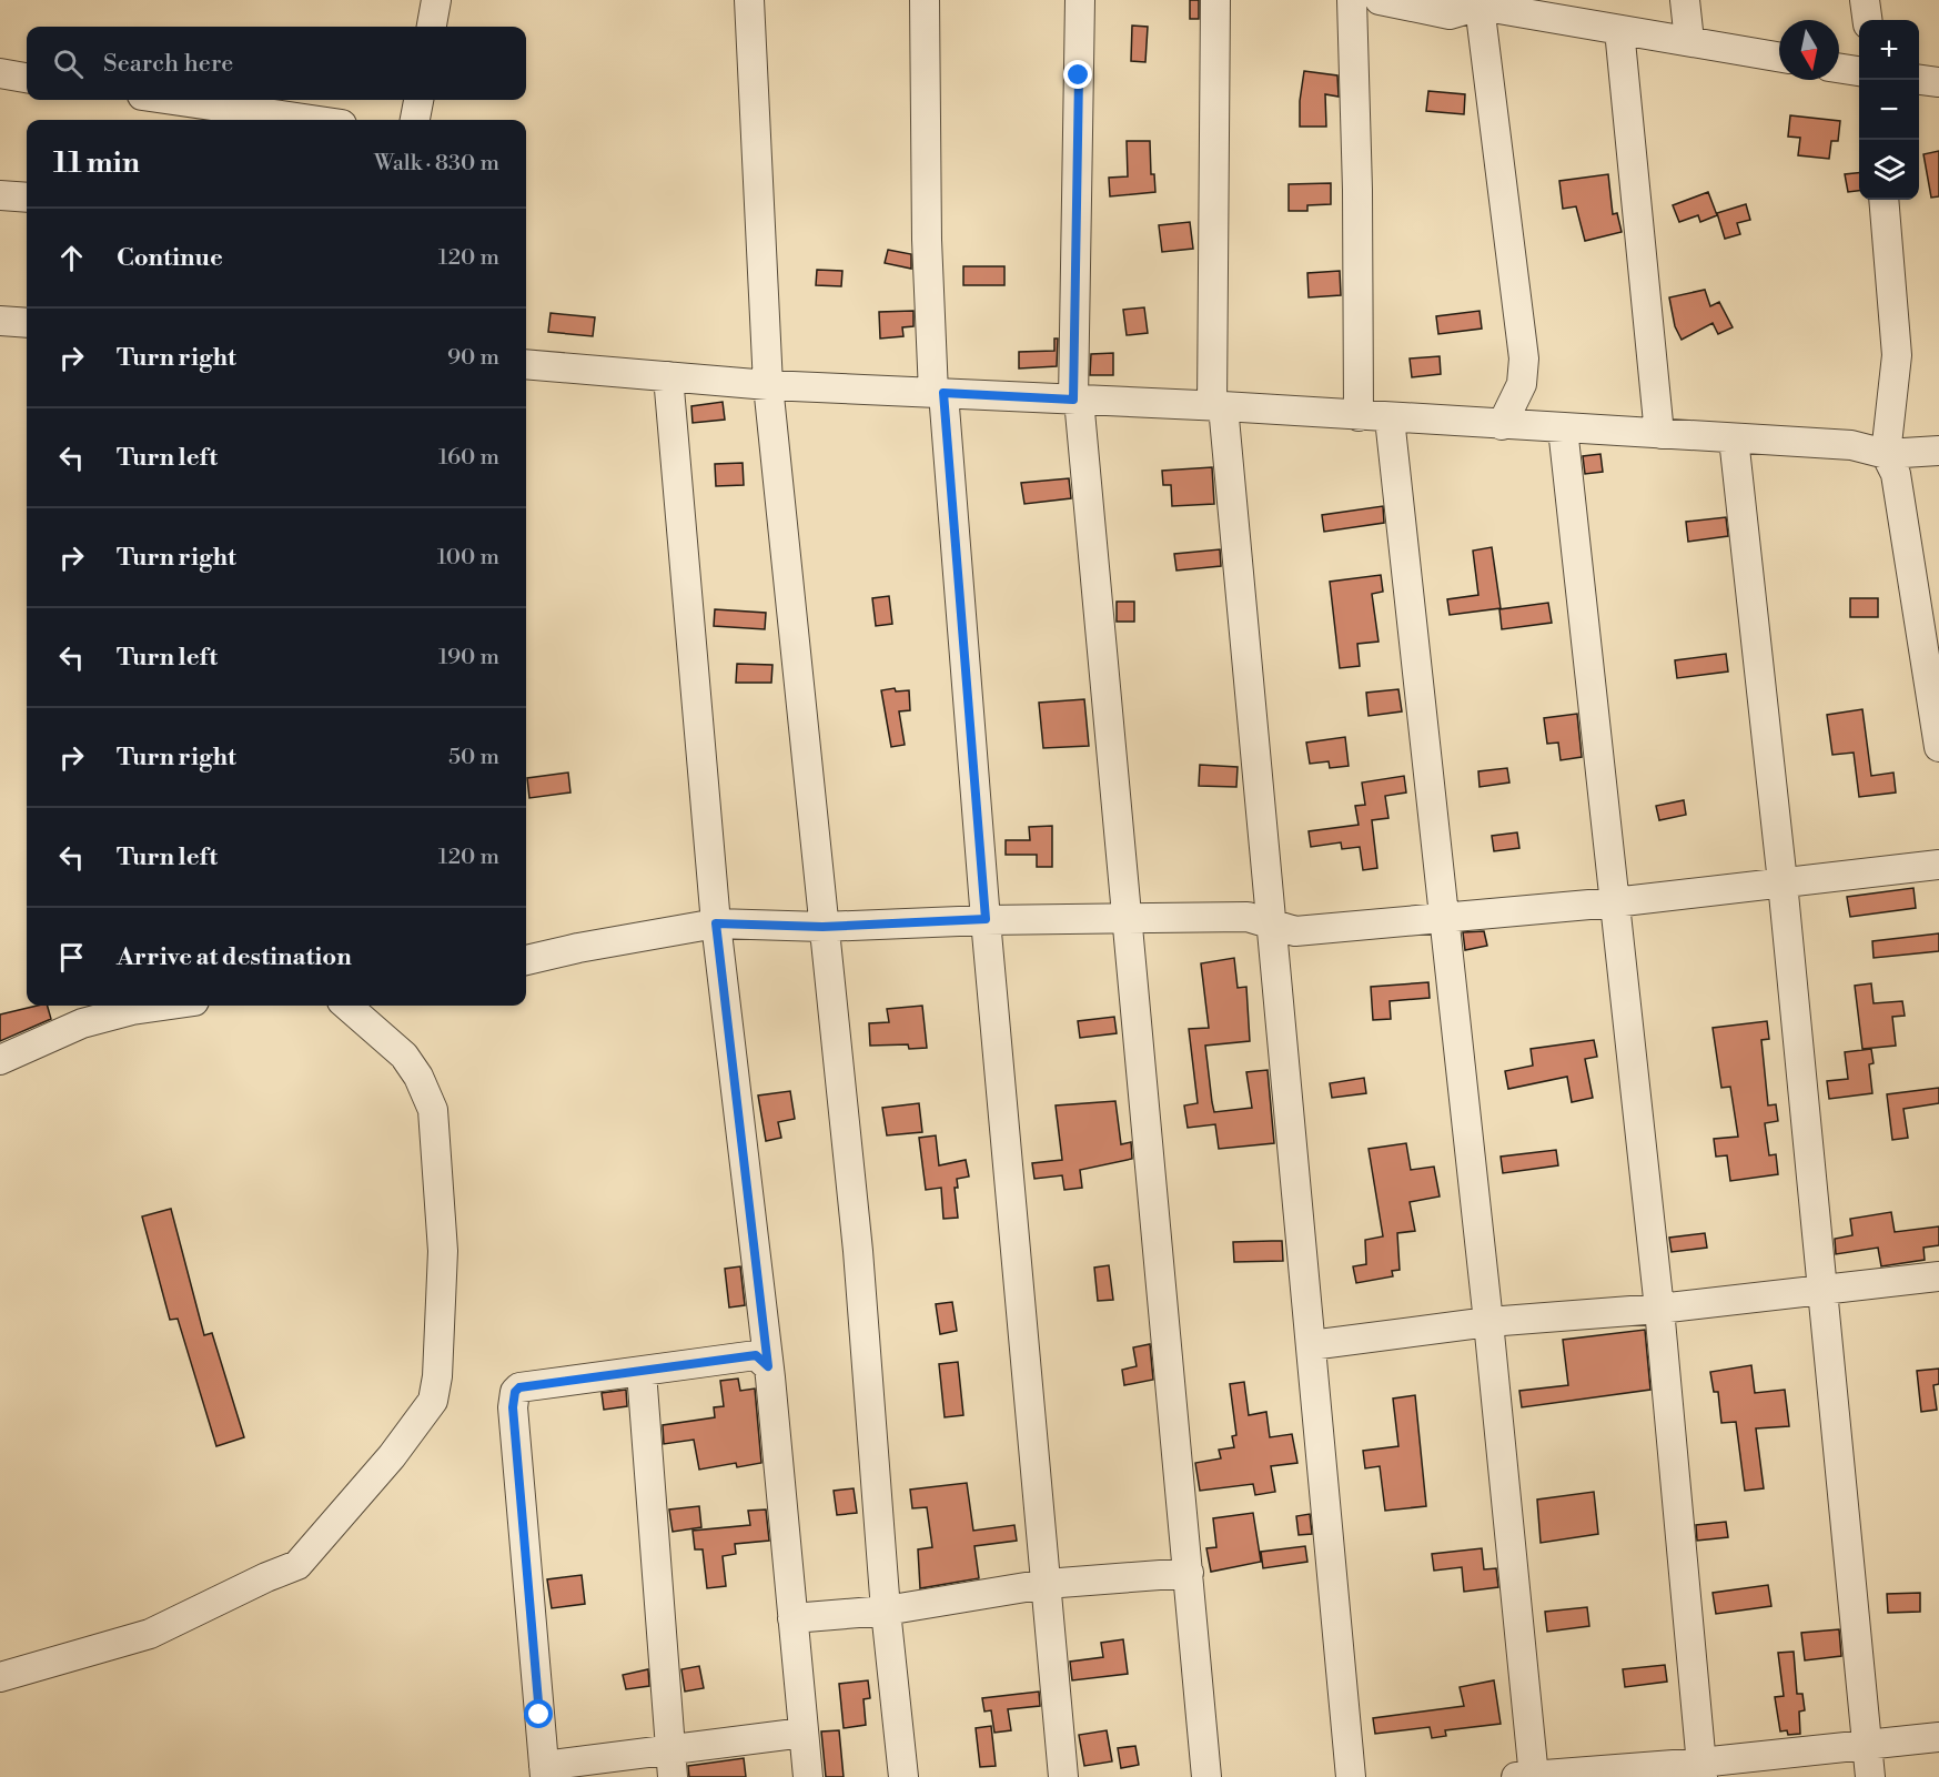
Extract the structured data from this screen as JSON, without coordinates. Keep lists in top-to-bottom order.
{
  "north": "bottom",
  "page": {
    "map_buttons": ["+", "−"],
    "search": "Search here",
    "heading": ["11 min", "Walk · 830 m"],
    "list": [
      ["Continue", "120 m"],
      ["Turn right", "90 m"],
      ["Turn left", "160 m"],
      ["Turn right", "100 m"],
      ["Turn left", "190 m"],
      ["Turn right", "50 m"],
      ["Turn left", "120 m"],
      "Arrive at destination"
    ]
  }
}
